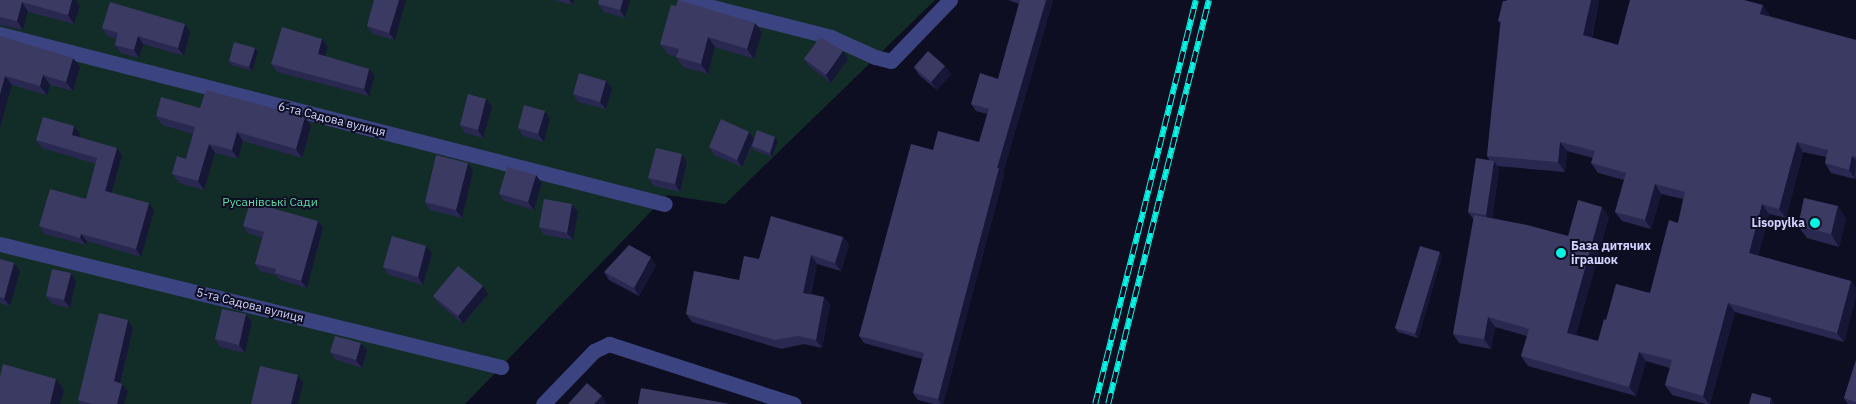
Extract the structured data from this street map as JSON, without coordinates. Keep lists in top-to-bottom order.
{
  "streets": {
    "street": ["6-та Садова вулиця", "5-та Садова вулиця"]
  },
  "parks": ["Русанівські Сади"],
  "places": ["Lisopylka", "База дитячих іграшок"]
}
